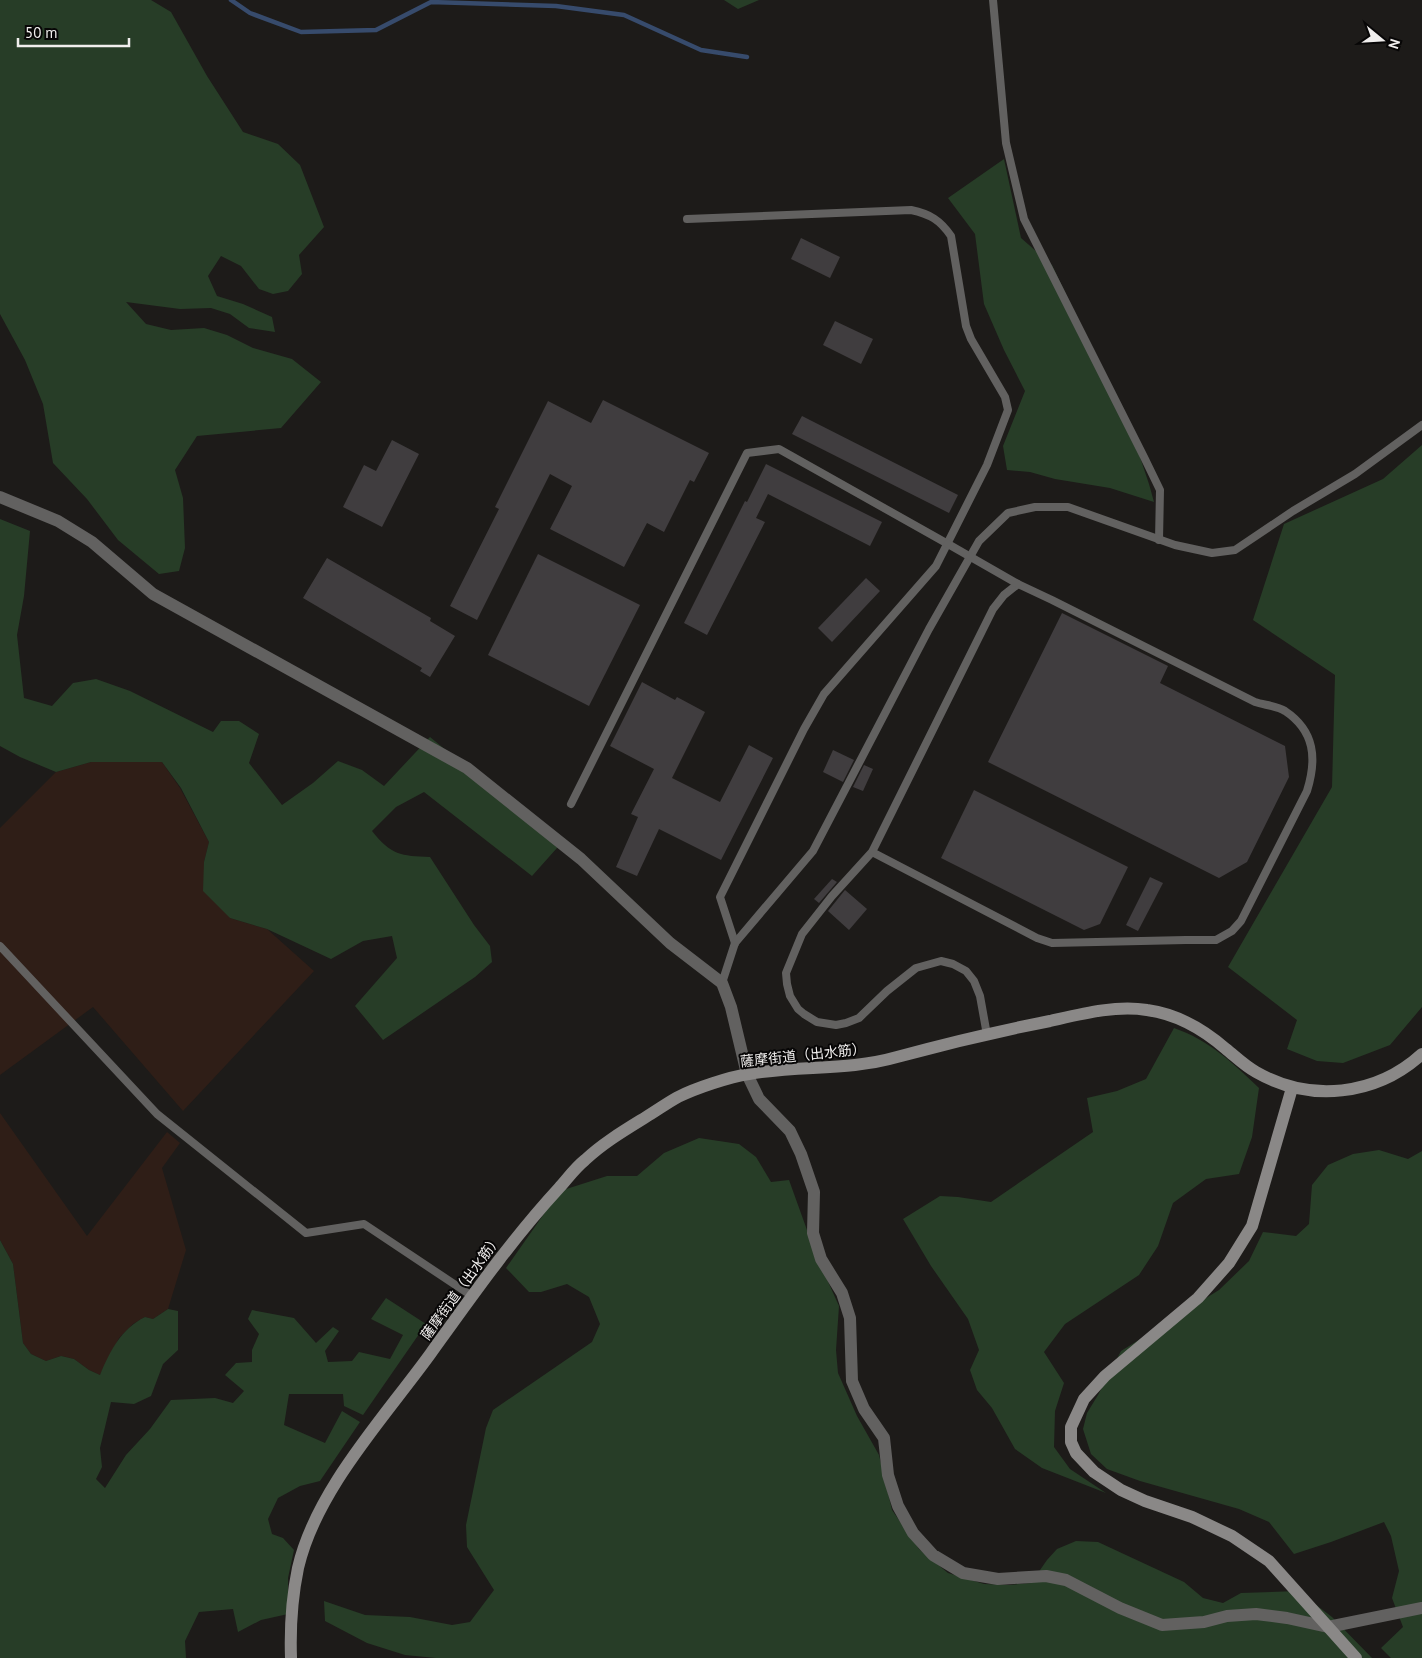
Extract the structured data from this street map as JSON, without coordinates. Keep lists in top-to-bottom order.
{
  "streets": {
    "street": ["薩摩街道（出水筋）"]
  },
  "scale_bar": "50 m",
  "north": "right"
}
